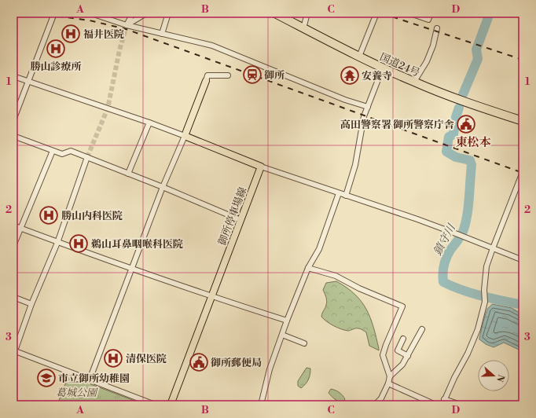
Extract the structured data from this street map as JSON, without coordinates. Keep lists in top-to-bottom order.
{
  "streets": {
    "highway": ["国道24号"],
    "main road": ["御所停車場線"]
  },
  "districts": ["東松本"],
  "water": ["鎮守川"],
  "parks": ["葛城公園"],
  "places": {
    "hospital": [
      "福井医院",
      "勝山診療所",
      "勝山内科医院",
      "鵜山耳鼻咽喉科医院",
      "清保医院"
    ],
    "station": ["御所"],
    "temple": ["安養寺"],
    "public building": ["高田警察署 御所警察庁舎", "御所郵便局"],
    "school or university": ["市立御所幼稚園"]
  },
  "north": "right",
  "grid": {
    "columns": [
      "A",
      "B",
      "C",
      "D"
    ],
    "rows": ["1", "2", "3"]
  }
}
